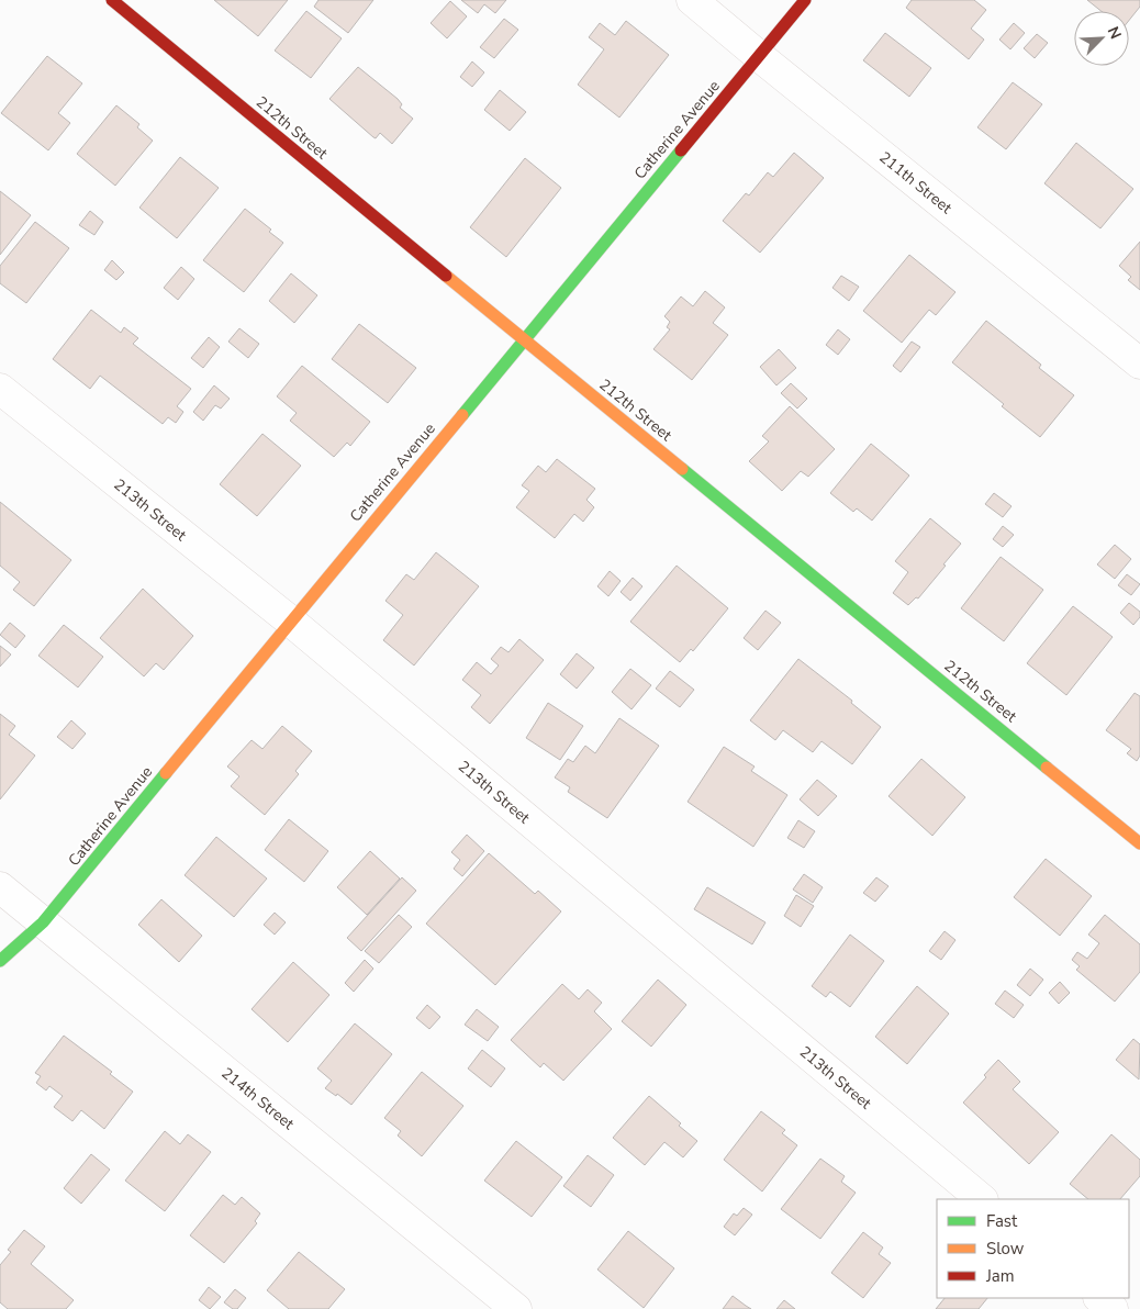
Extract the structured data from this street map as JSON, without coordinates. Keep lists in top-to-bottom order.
{
  "streets": {
    "street": [
      "212th Street",
      "Catherine Avenue",
      "211th Street",
      "213th Street",
      "214th Street"
    ]
  },
  "crossings": [
    ["212th Street", "Catherine Avenue"],
    ["Catherine Avenue", "211th Street"],
    ["Catherine Avenue", "213th Street"],
    ["Catherine Avenue", "214th Street"]
  ],
  "legend": ["Fast", "Slow", "Jam"],
  "north": "top right"
}
